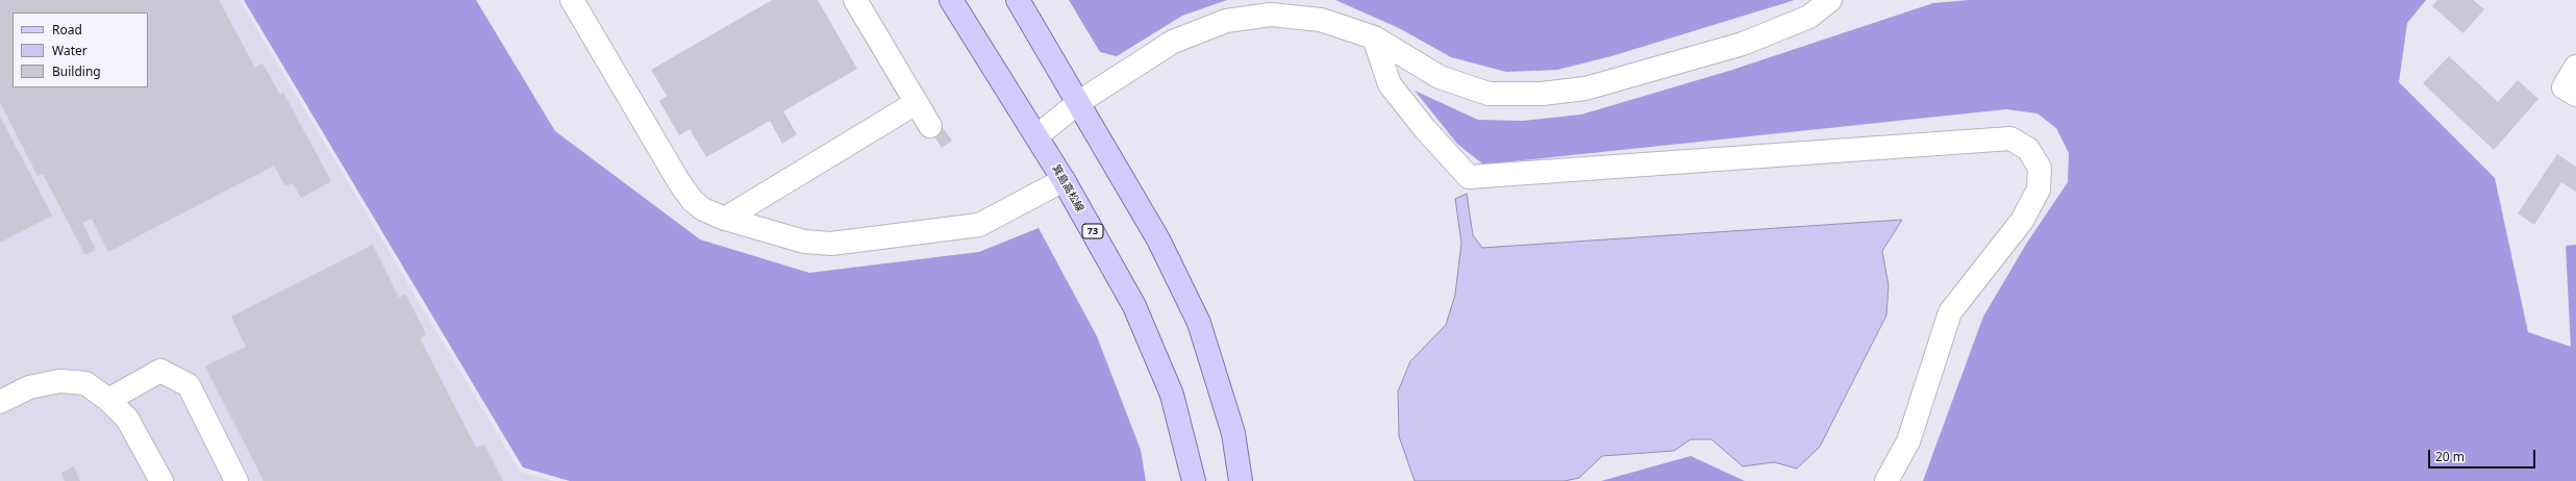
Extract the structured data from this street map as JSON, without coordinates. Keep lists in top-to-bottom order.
{
  "streets": {
    "main road": ["箕島高松線", "73"]
  },
  "legend": ["Road", "Water", "Building"],
  "scale_bar": "20 m"
}
